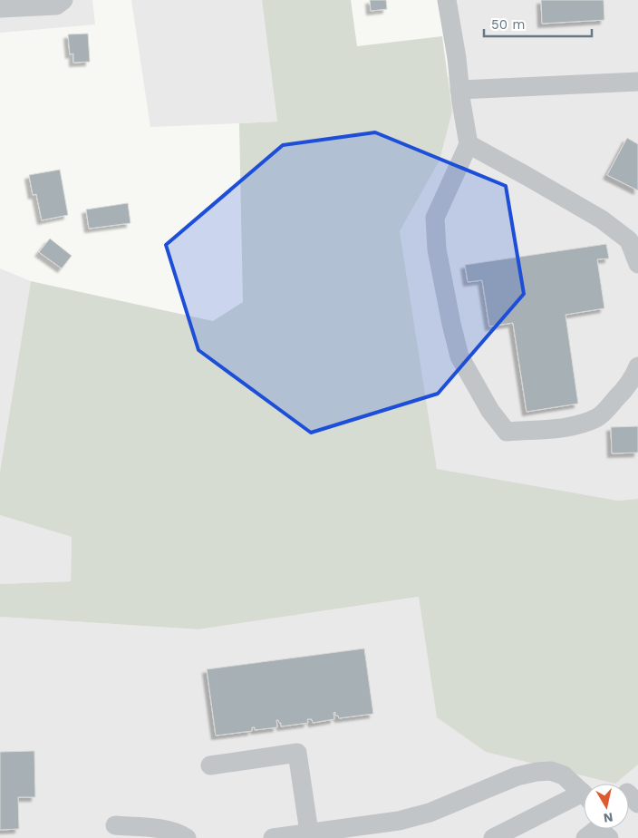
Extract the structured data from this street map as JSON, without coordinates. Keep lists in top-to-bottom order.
{
  "scale_bar": "50 m",
  "north": "bottom"
}
